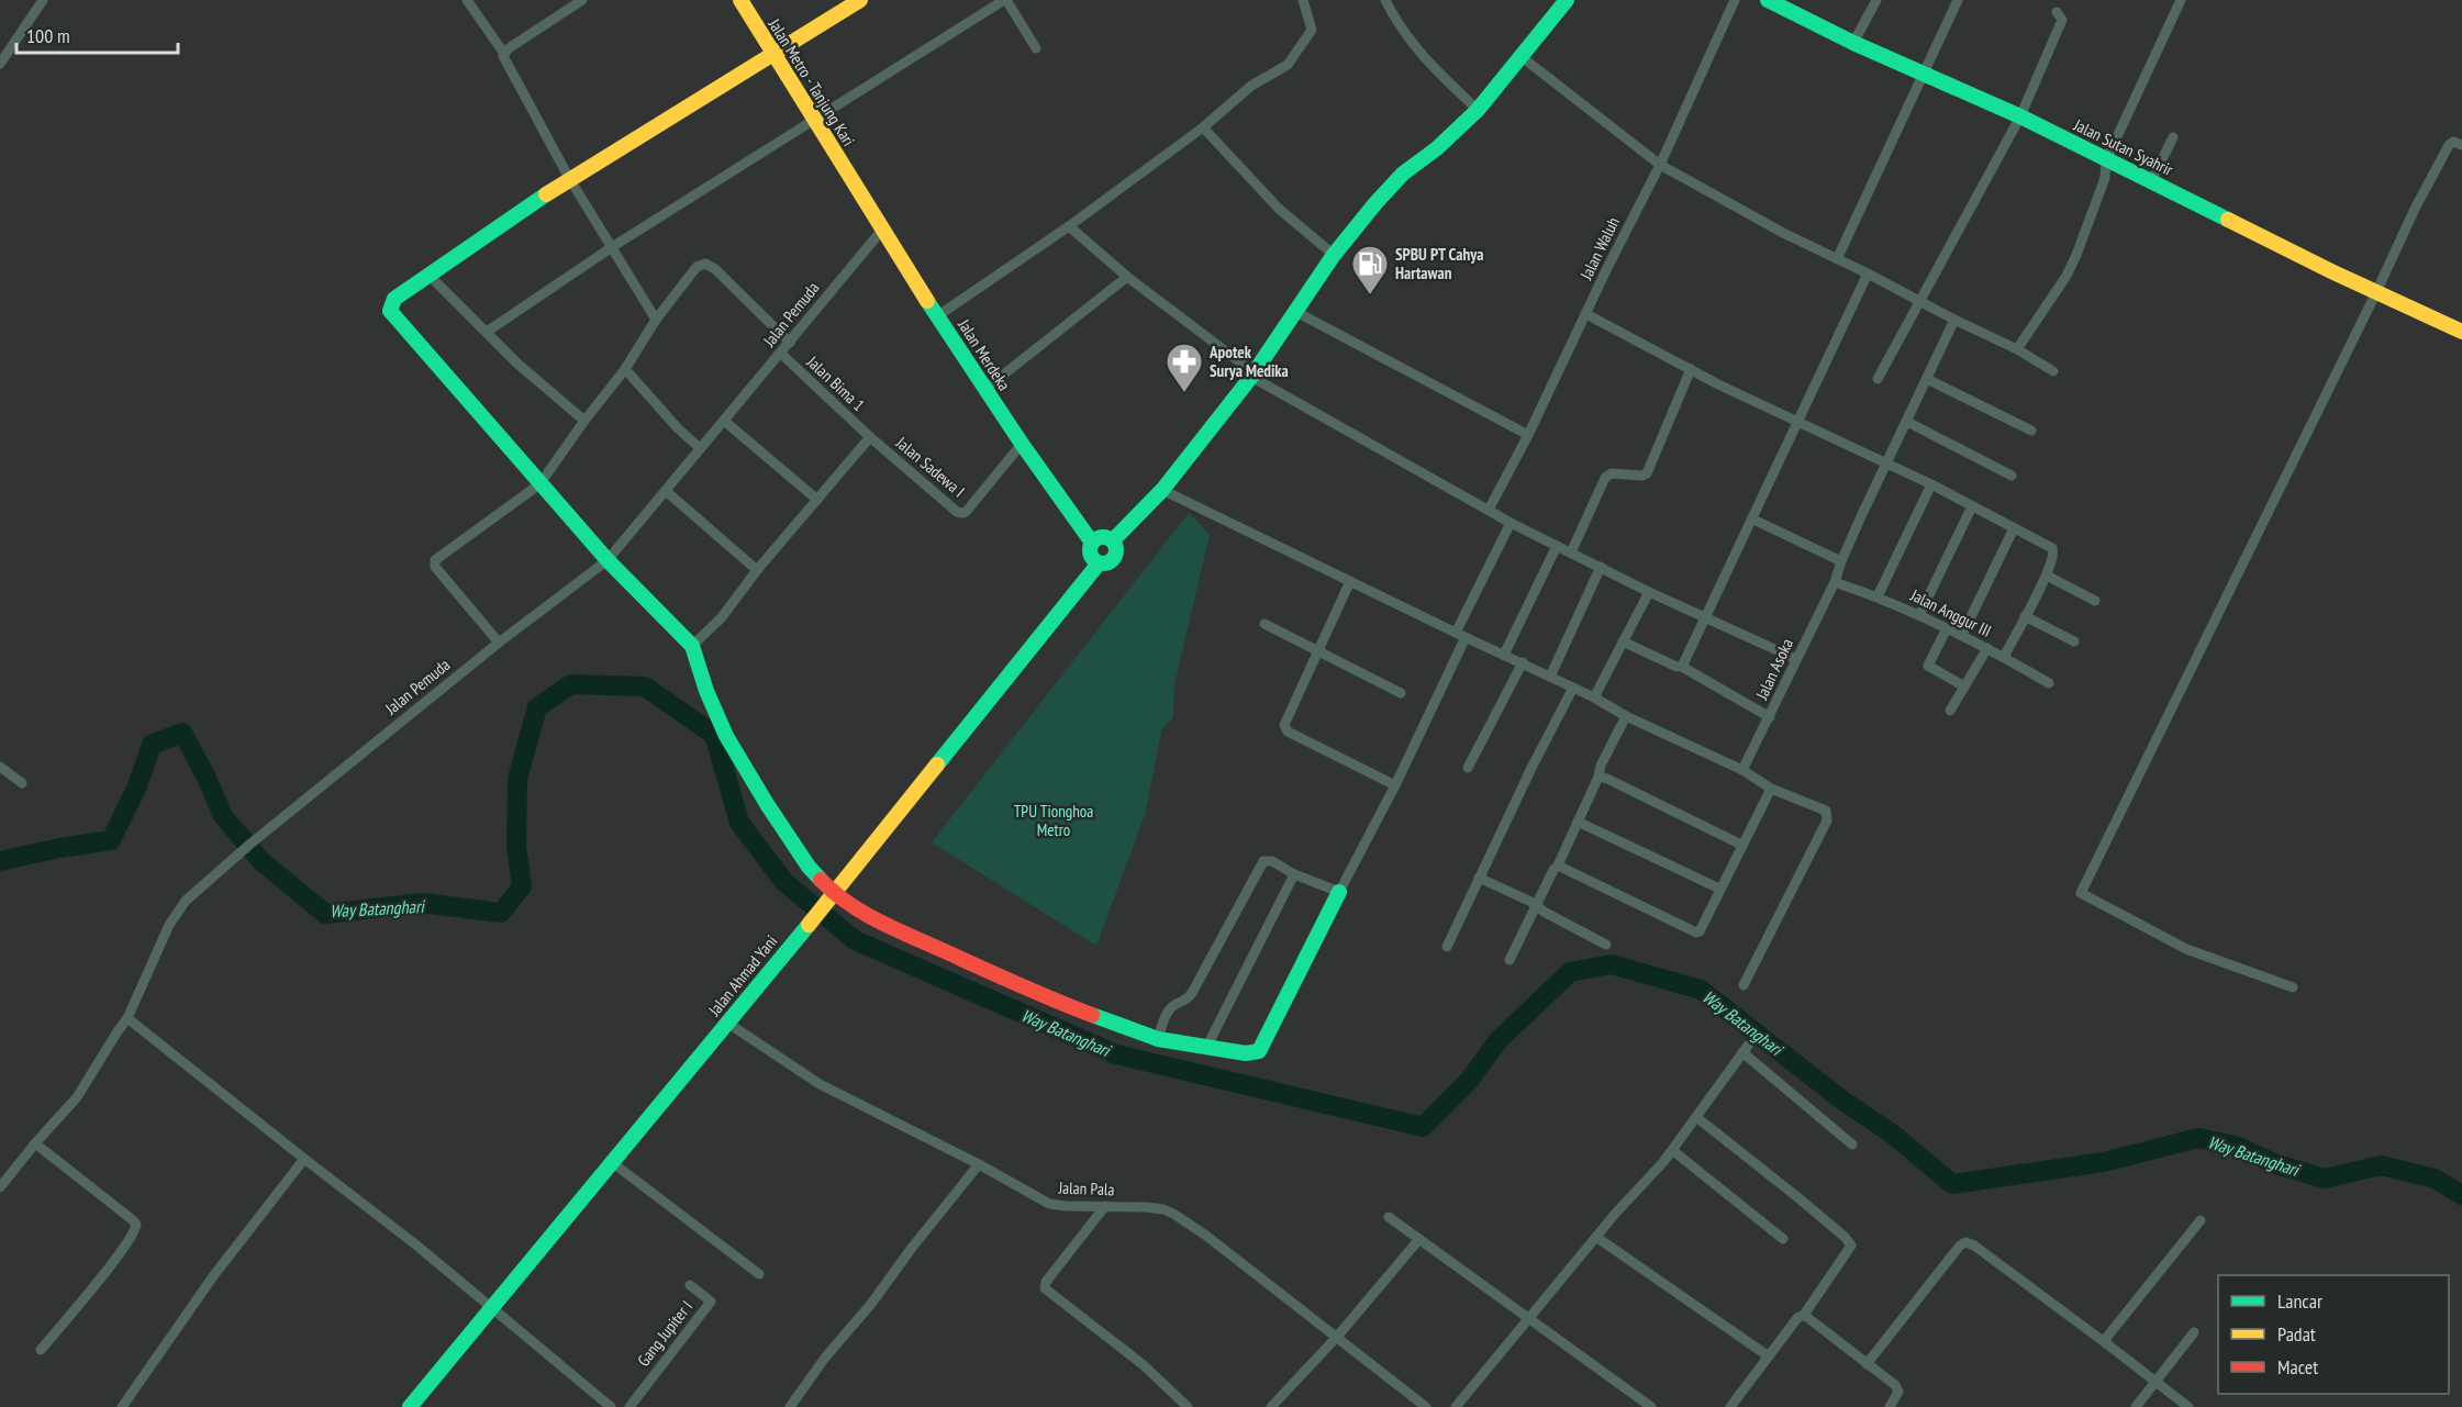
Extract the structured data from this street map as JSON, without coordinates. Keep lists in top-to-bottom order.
{
  "streets": {
    "street": [
      "Jalan Metro - Tanjung Kari",
      "Jalan Sutan Syahrir",
      "Jalan Waluh",
      "Jalan Pemuda",
      "Jalan Merdeka",
      "Jalan Bima 1",
      "Jalan Sadewa I",
      "Jalan Anggur III",
      "Jalan Asoka",
      "Jalan Ahmad Yani",
      "Jalan Pala",
      "Gang Jupiter I"
    ]
  },
  "crossings": [
    ["Jalan Metro - Tanjung Kari", "Jalan Merdeka"],
    ["Jalan Pemuda", "Jalan Merdeka"],
    ["Jalan Pemuda", "Jalan Bima 1"],
    ["Jalan Merdeka", "Jalan Sadewa I"],
    ["Jalan Merdeka", "Jalan Ahmad Yani"],
    ["Jalan Bima 1", "Jalan Sadewa I"],
    ["Jalan Anggur III", "Jalan Asoka"],
    ["Jalan Ahmad Yani", "Jalan Pala"]
  ],
  "water": ["Way Batanghari"],
  "parks": ["TPU Tionghoa Metro"],
  "places": {
    "fuel station": ["SPBU PT Cahya Hartawan"],
    "pharmacy": ["Apotek Surya Medika"]
  },
  "legend": ["Lancar", "Padat", "Macet"],
  "scale_bar": "100 m"
}
